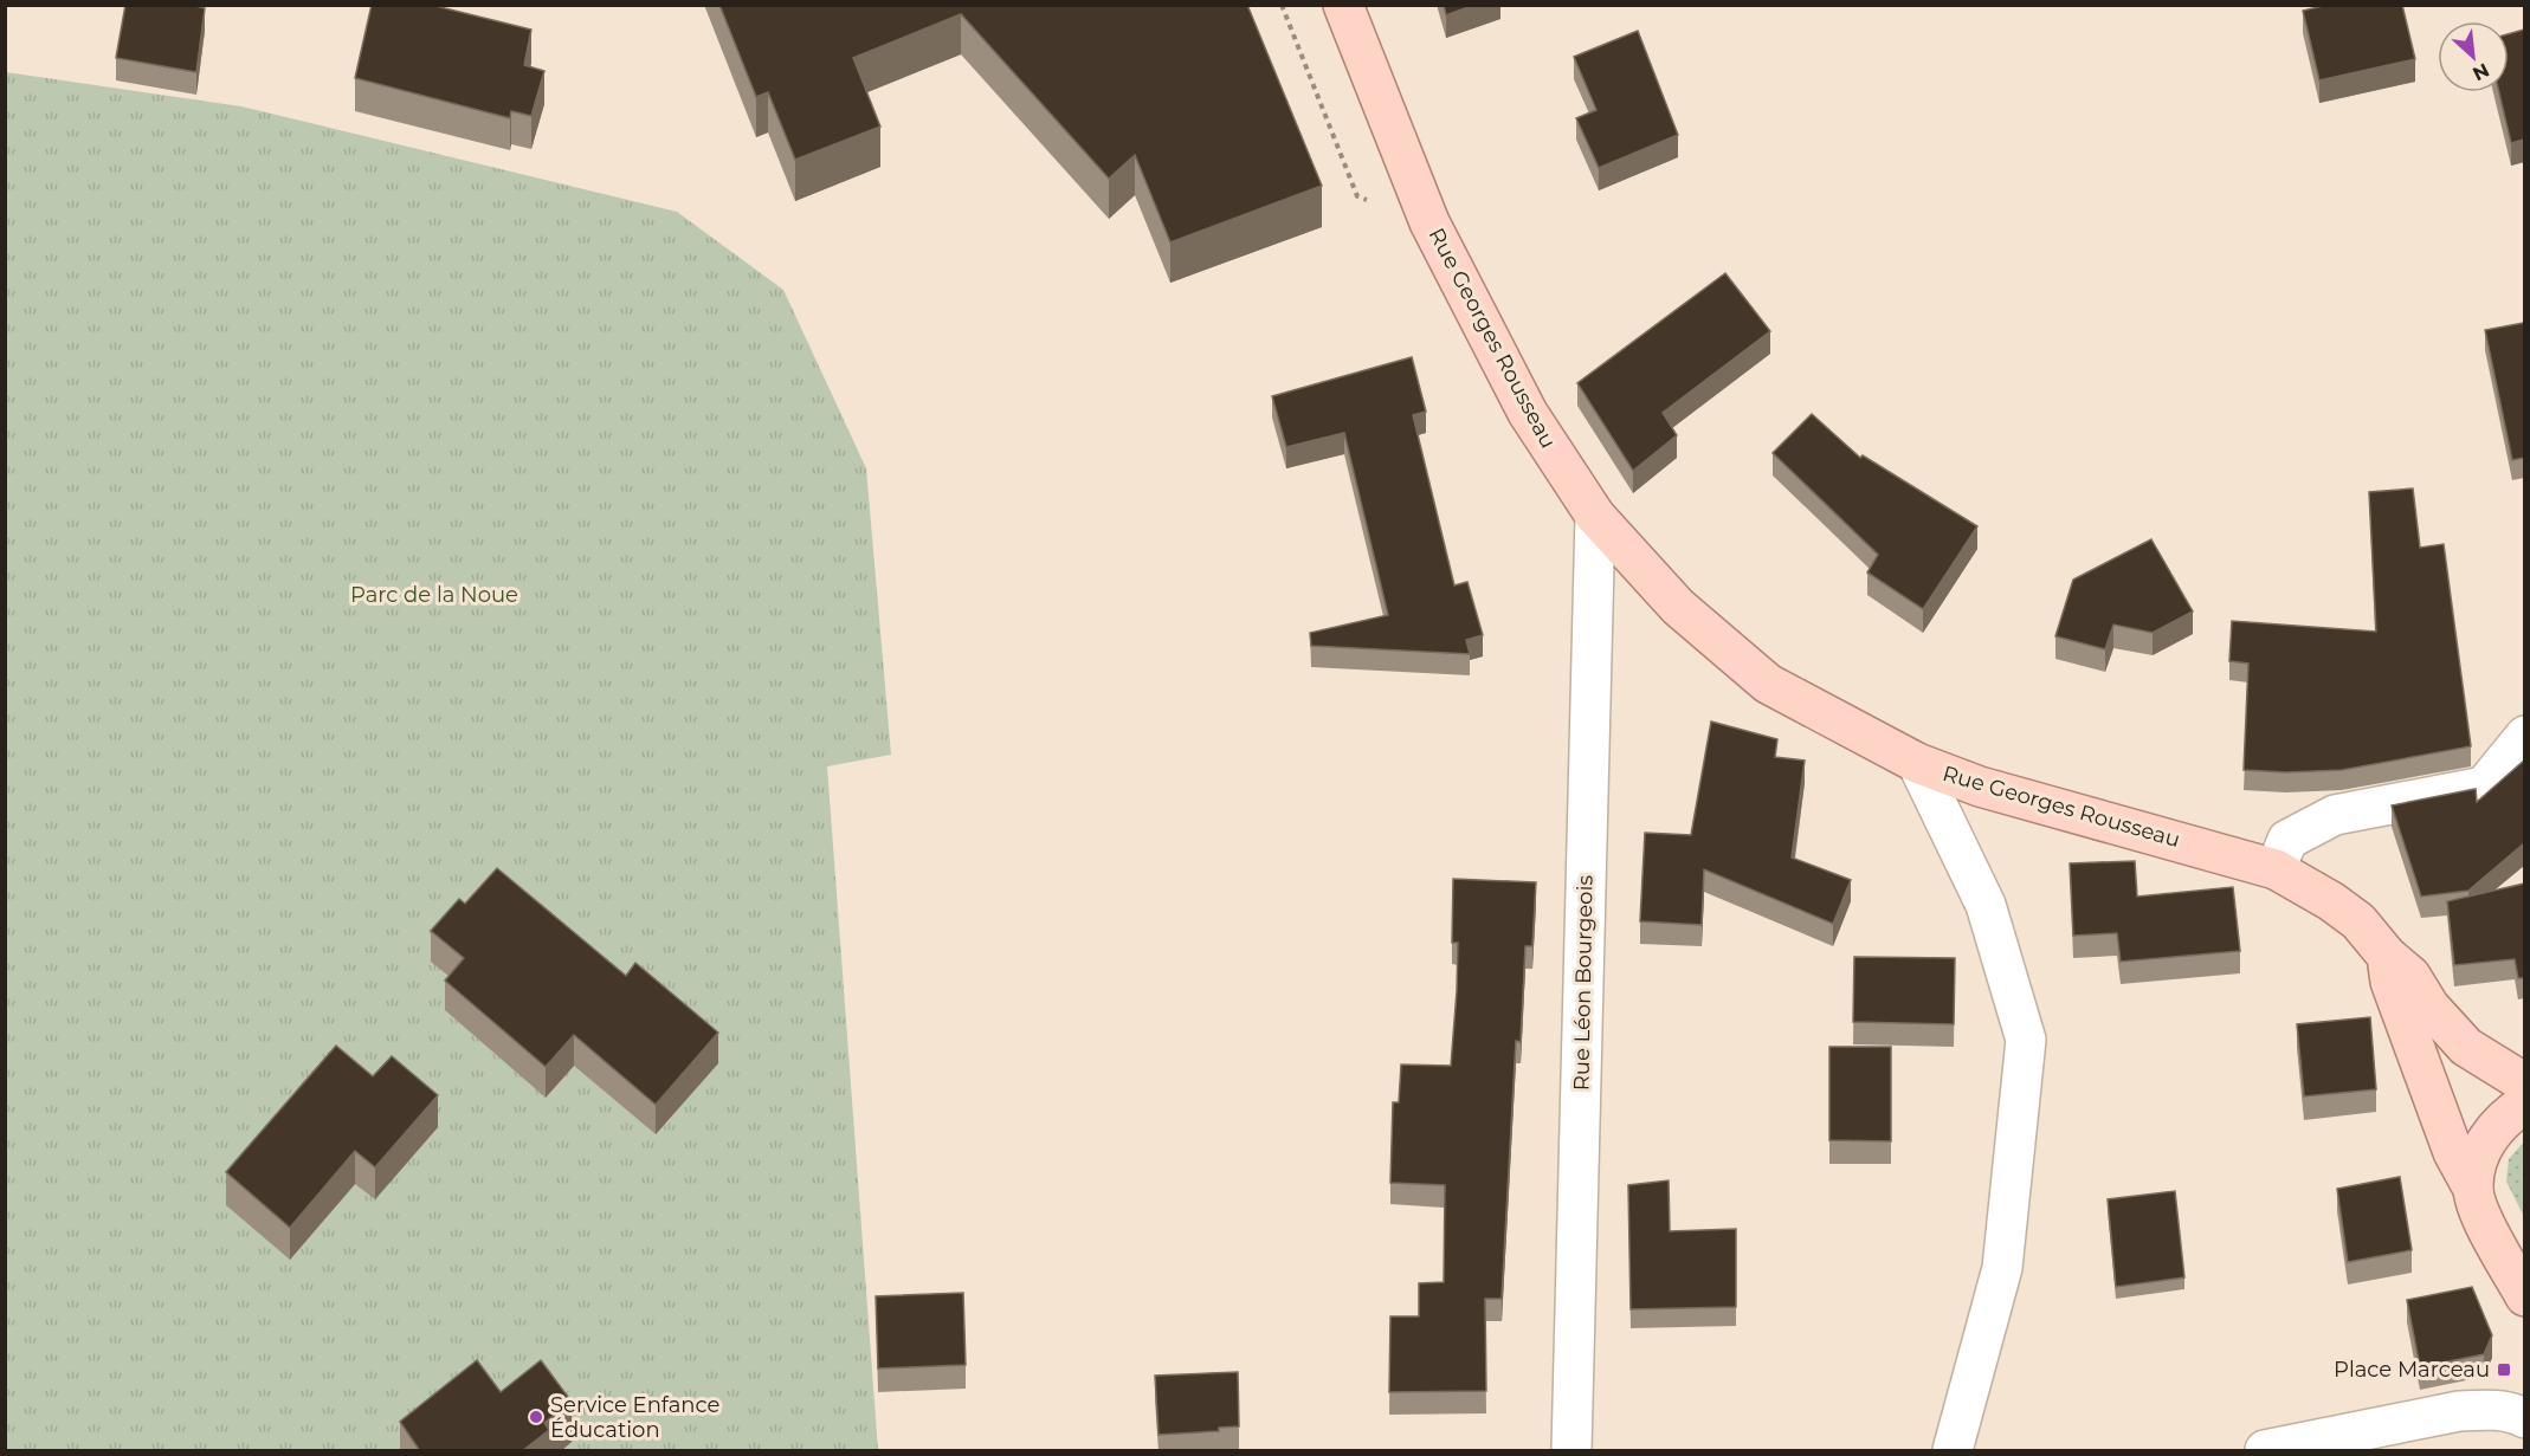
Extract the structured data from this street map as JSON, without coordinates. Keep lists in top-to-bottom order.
{
  "streets": {
    "main road": ["Rue Georges Rousseau"],
    "street": ["Rue Léon Bourgeois"]
  },
  "crossings": [
    ["Rue Georges Rousseau", "Rue Léon Bourgeois"]
  ],
  "parks": ["Parc de la Noue"],
  "places": {
    "transit": ["Place Marceau"],
    "other": ["Service Enfance Éducation"]
  },
  "north": "bottom right"
}
